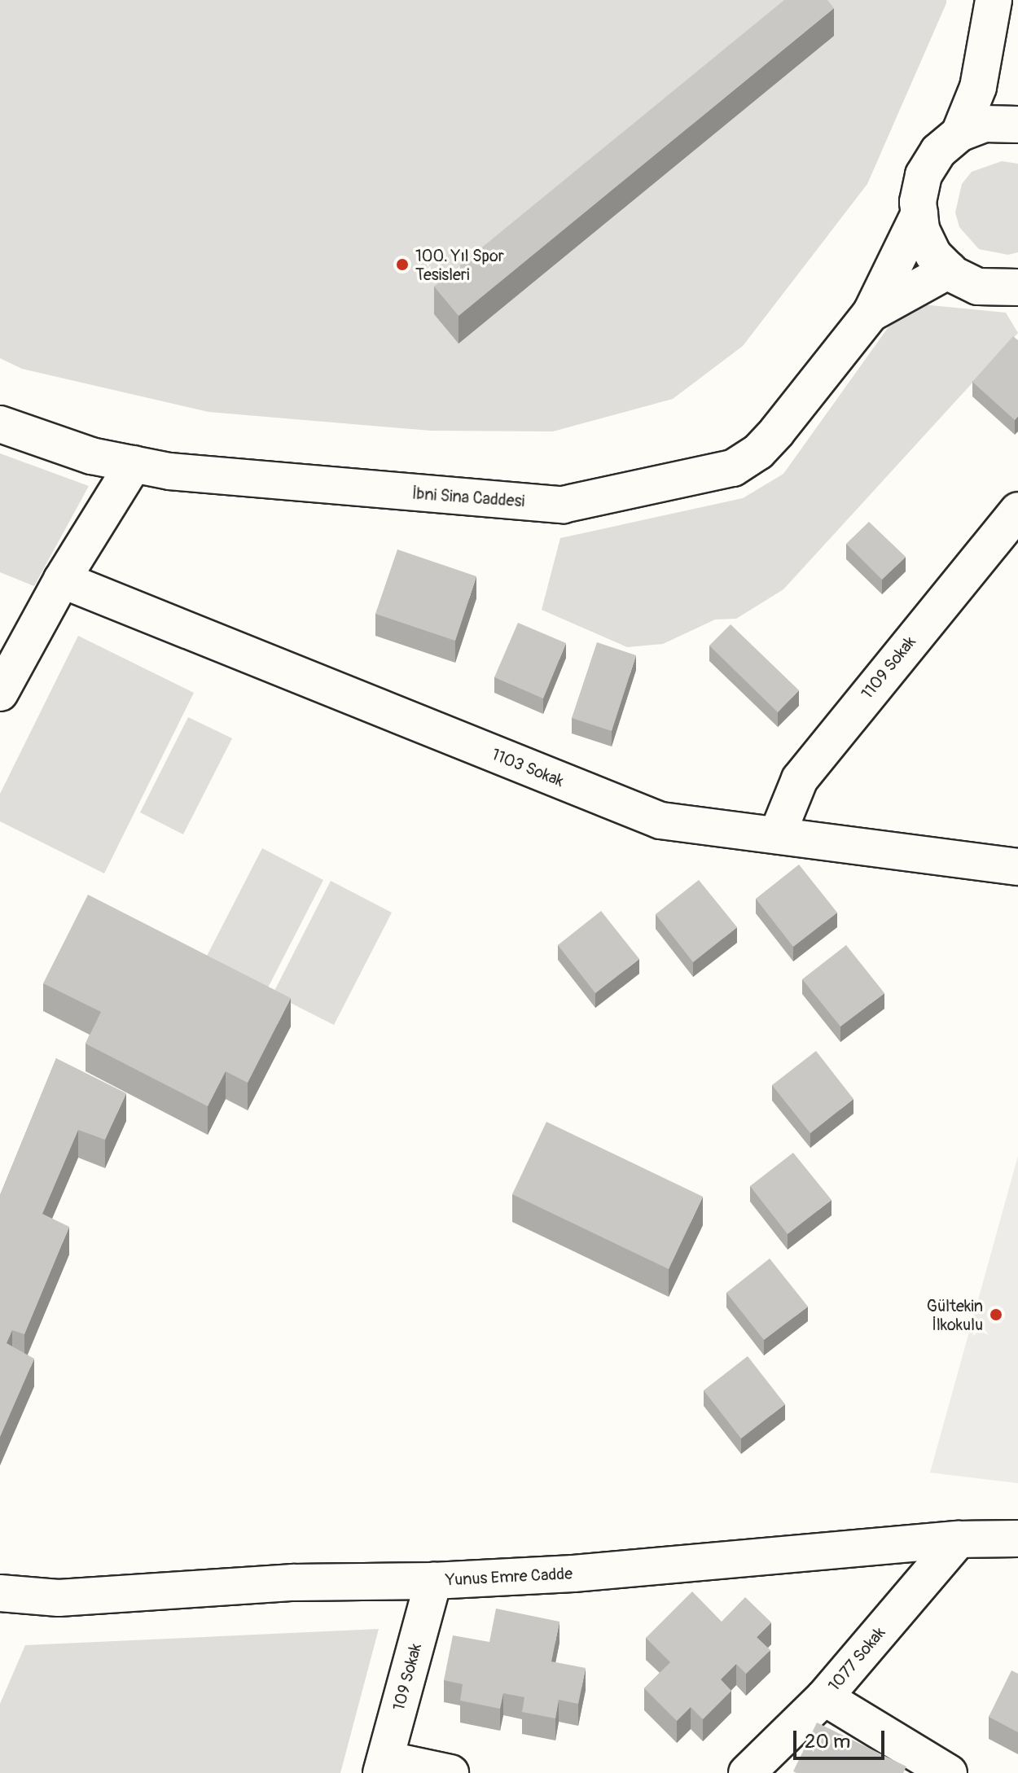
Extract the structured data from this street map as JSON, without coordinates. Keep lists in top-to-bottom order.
{
  "streets": {
    "street": [
      "İbni Sina Caddesi",
      "1109 Sokak",
      "1103 Sokak",
      "Yunus Emre Cadde",
      "1077 Sokak",
      "109 Sokak"
    ]
  },
  "crossings": [
    ["1109 Sokak", "1103 Sokak"],
    ["Yunus Emre Cadde", "1077 Sokak"],
    ["Yunus Emre Cadde", "109 Sokak"]
  ],
  "places": ["100. Yıl Spor Tesisleri", "Gültekin İlkokulu"],
  "scale_bar": "20 m"
}
